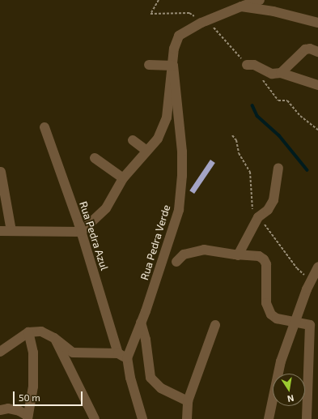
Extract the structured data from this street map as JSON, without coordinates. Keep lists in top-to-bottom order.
{
  "streets": {
    "street": ["Rua Pedra Azul", "Rua Pedra Verde"]
  },
  "scale_bar": "50 m",
  "north": "bottom"
}
